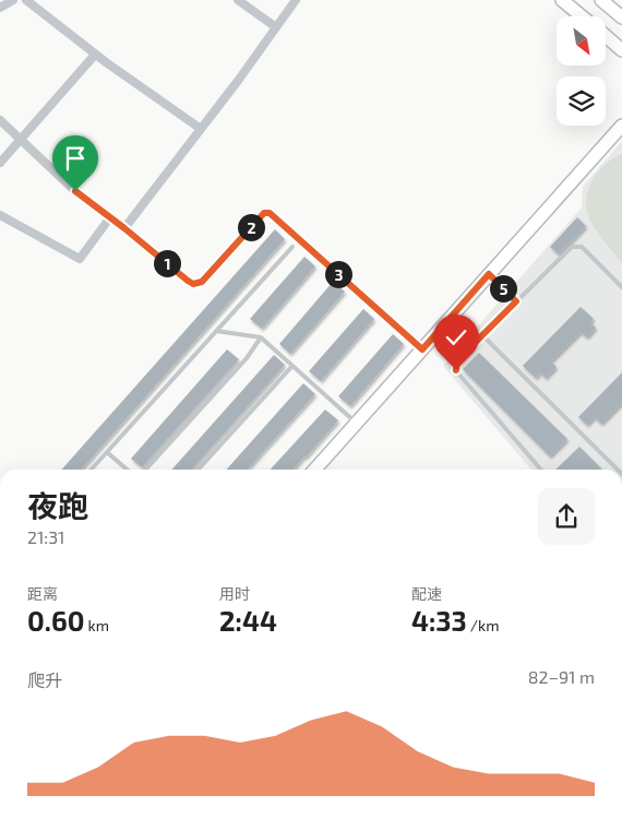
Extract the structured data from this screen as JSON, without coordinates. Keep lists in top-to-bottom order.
{
  "north": "bottom right",
  "page": {
    "pins": [
      "2",
      "1",
      "3",
      "5"
    ],
    "heading": ["夜跑", "21:31"],
    "stats": [
      ["距离", "0.60 km"],
      ["用时", "2:44"],
      ["配速", "4:33 /km"]
    ],
    "chart": ["爬升", "82–91 m"]
  }
}
